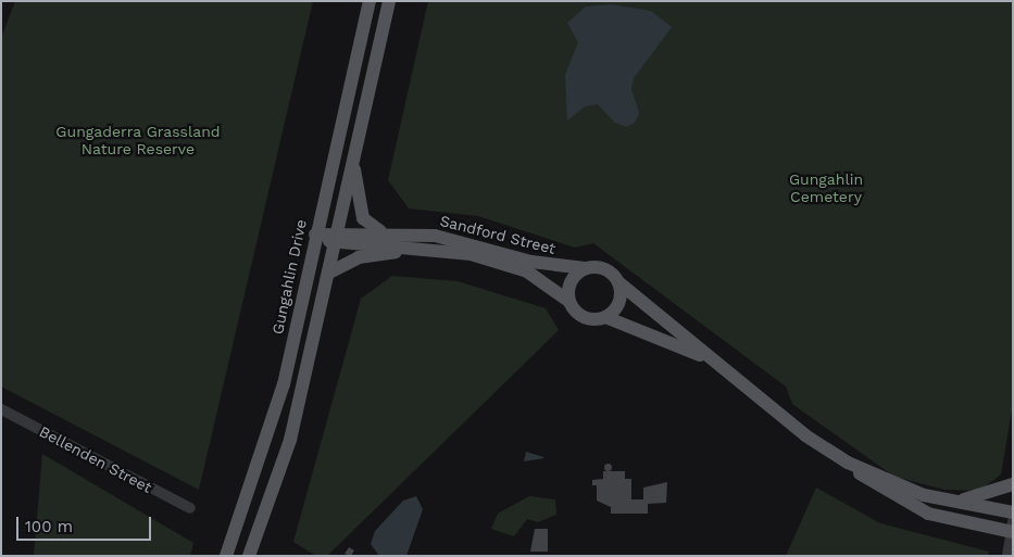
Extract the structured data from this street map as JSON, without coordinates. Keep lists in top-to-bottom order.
{
  "streets": {
    "main road": ["Sandford Street", "Gungahlin Drive"],
    "street": ["Bellenden Street"]
  },
  "parks": ["Gungaderra Grassland Nature Reserve", "Gungahlin Cemetery"],
  "scale_bar": "100 m"
}
